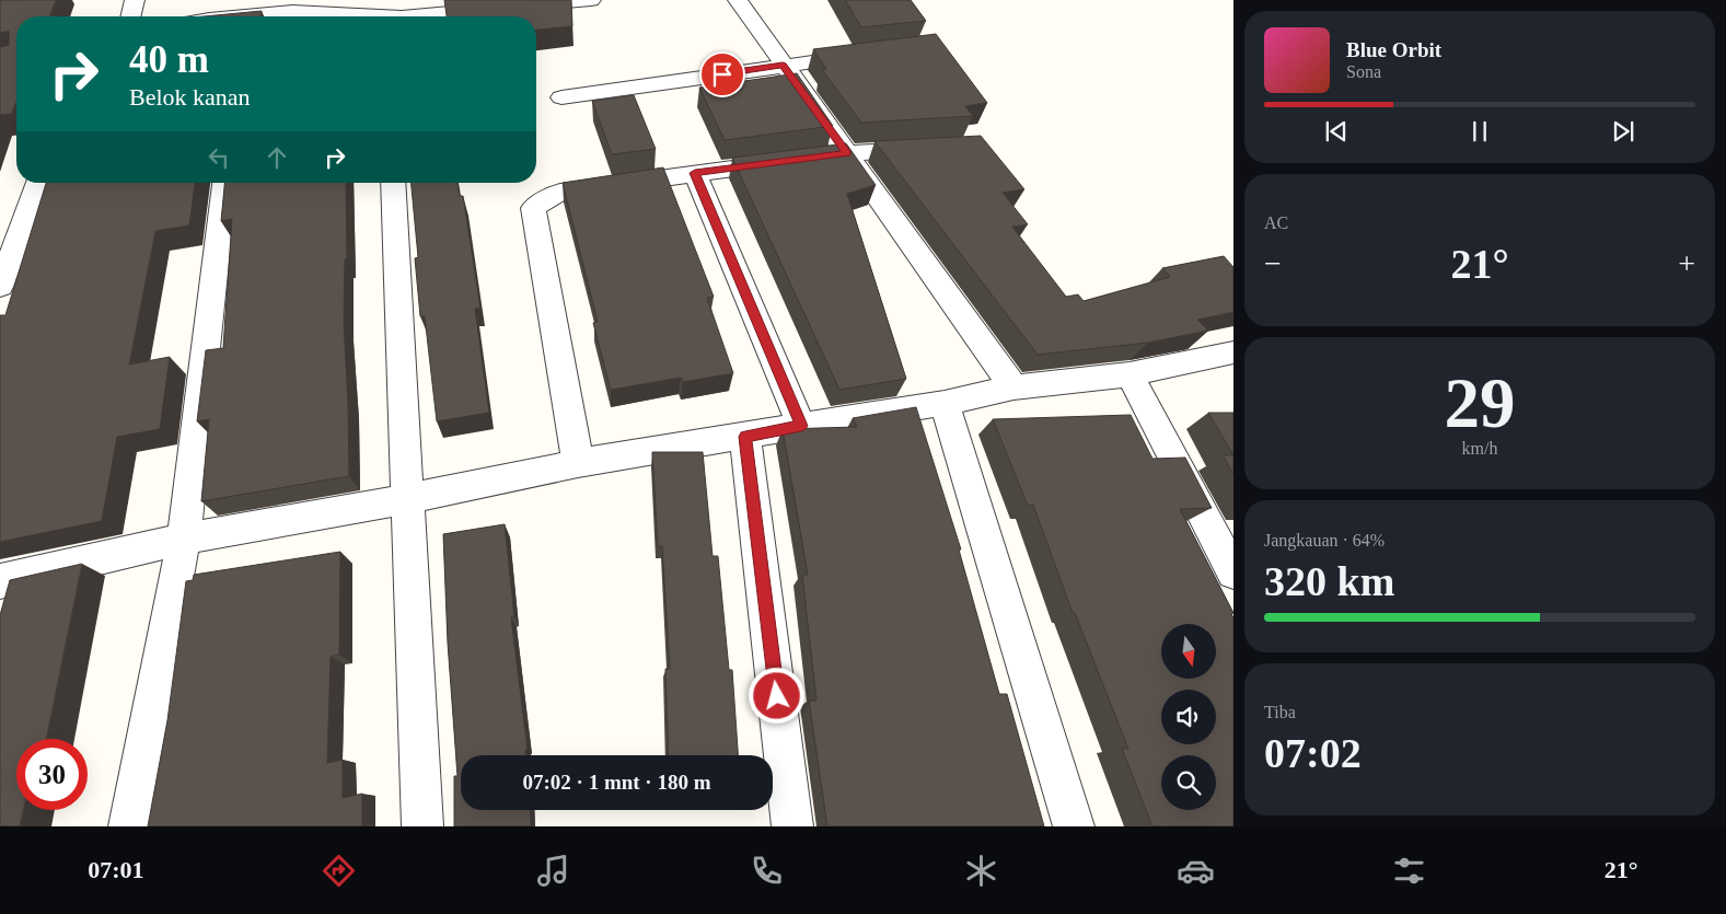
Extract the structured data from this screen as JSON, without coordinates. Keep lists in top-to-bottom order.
{
  "north": "bottom",
  "page": {
    "turn": ["40 m", "Belok kanan"],
    "song": ["Blue Orbit", "Sona"],
    "tile": [
      "AC",
      ["29", "km/h"],
      ["Jangkauan · 64%", "320 km"],
      ["Tiba", "07:02"]
    ],
    "heat": ["−", "21°", "+"],
    "limit": "30",
    "trip": "07:02 · 1 mnt · 180 m",
    "tabs": ["07:01", "21°"]
  }
}
